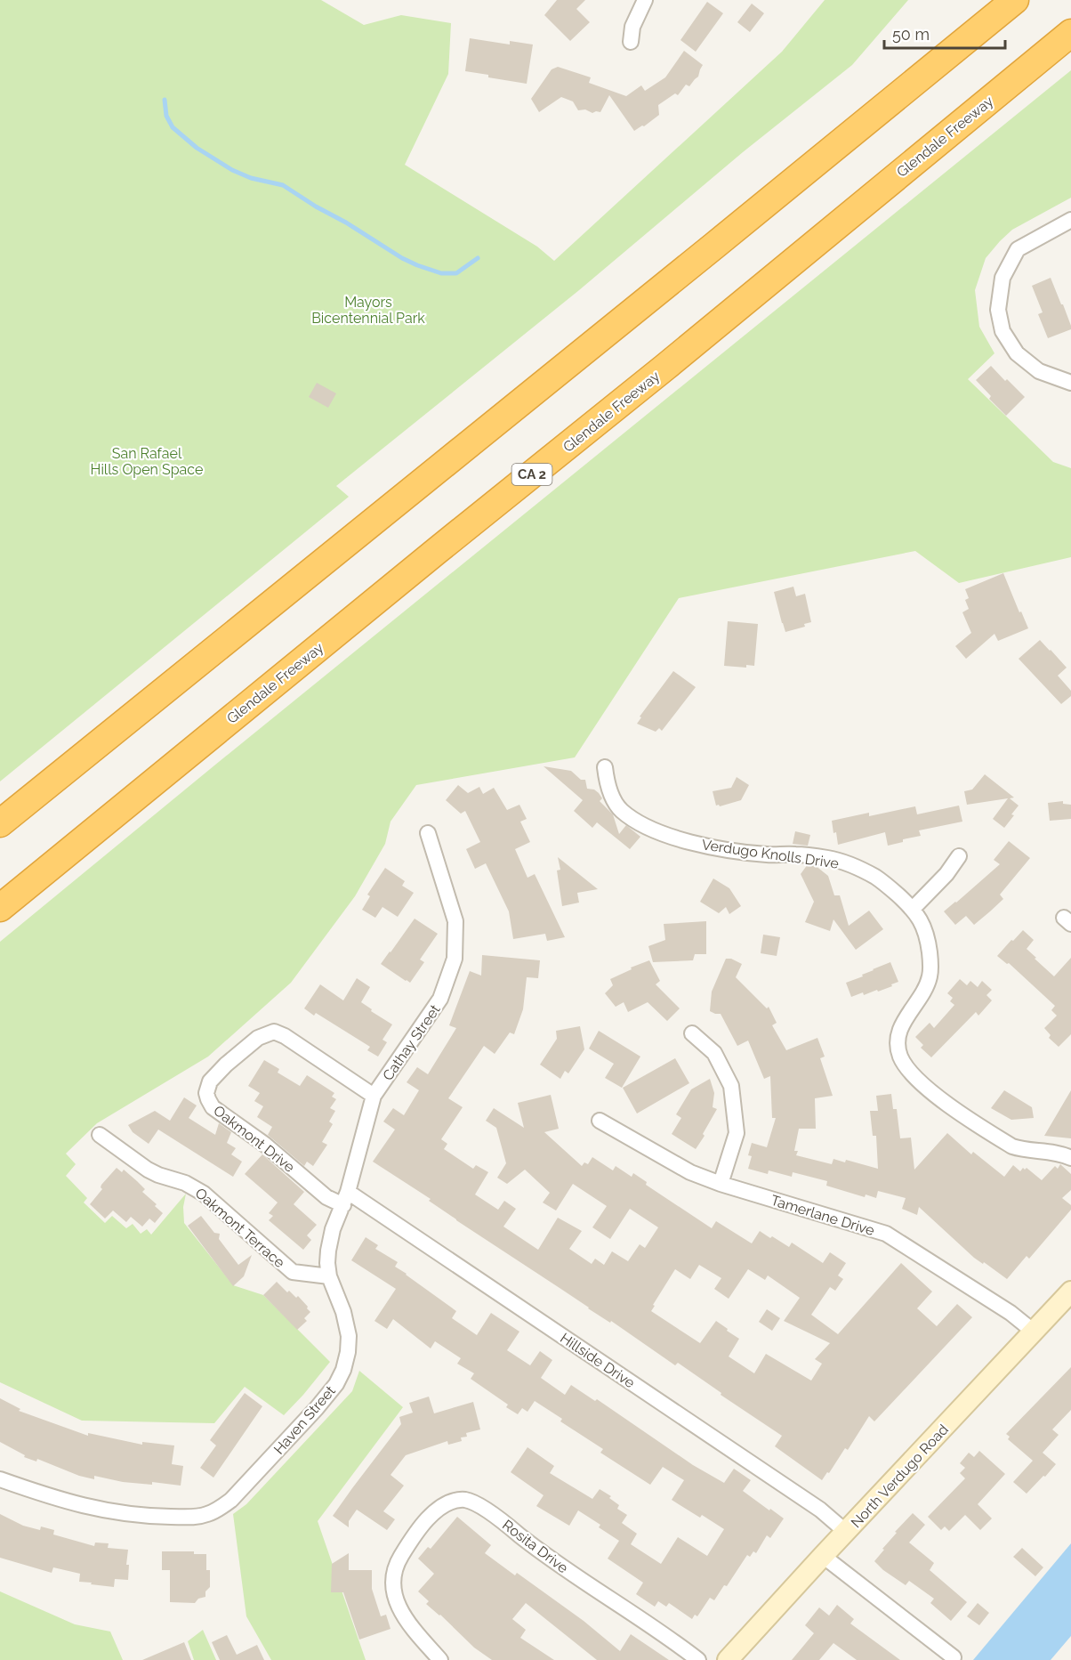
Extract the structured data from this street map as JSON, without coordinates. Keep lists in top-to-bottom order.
{
  "streets": {
    "highway": ["Glendale Freeway", "CA 2"],
    "main road": ["North Verdugo Road"],
    "street": [
      "Verdugo Knolls Drive",
      "Cathay Street",
      "Oakmont Drive",
      "Tamerlane Drive",
      "Oakmont Terrace",
      "Hillside Drive",
      "Haven Street",
      "Rosita Drive"
    ]
  },
  "crossings": [
    ["Cathay Street", "Oakmont Drive"],
    ["Cathay Street", "Haven Street"],
    ["Oakmont Drive", "Hillside Drive"],
    ["Oakmont Drive", "Haven Street"],
    ["Tamerlane Drive", "North Verdugo Road"],
    ["Oakmont Terrace", "Haven Street"],
    ["Hillside Drive", "Haven Street"],
    ["Hillside Drive", "North Verdugo Road"]
  ],
  "parks": ["Mayors Bicentennial Park", "San Rafael Hills Open Space"],
  "scale_bar": "50 m"
}
